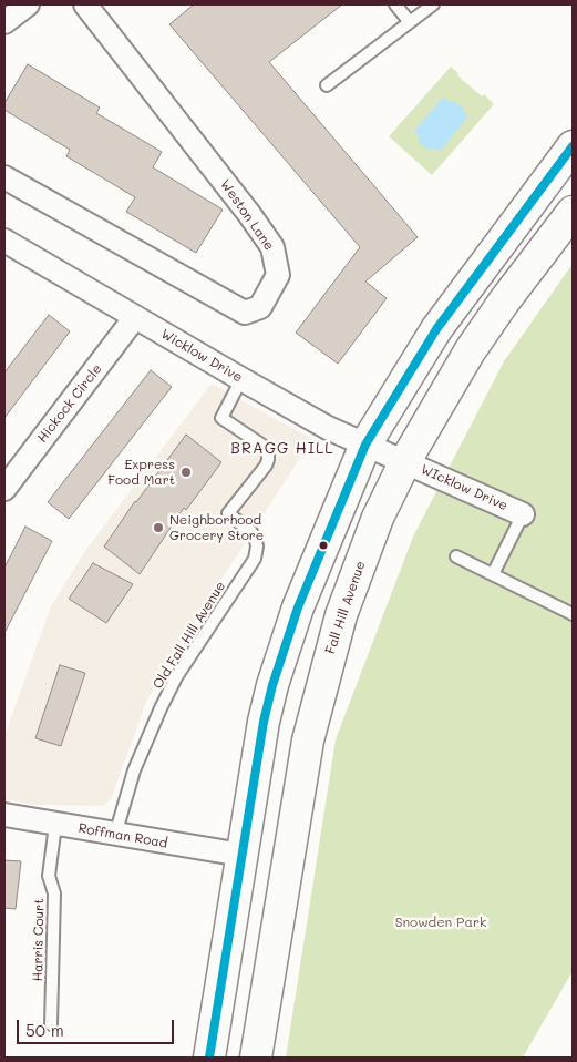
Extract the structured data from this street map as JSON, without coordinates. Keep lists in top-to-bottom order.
{
  "streets": {
    "main road": ["Fall Hill Avenue"],
    "street": [
      "Weston Lane",
      "Wicklow Drive",
      "Hickock Circle",
      "WIcklow Drive",
      "Roffman Road"
    ],
    "lane": ["Old Fall Hill Avenue", "Harris Court"]
  },
  "crossings": [
    ["Wicklow Drive", "Hickock Circle"],
    ["Wicklow Drive", "WIcklow Drive"],
    ["Wicklow Drive", "Fall Hill Avenue"],
    ["Wicklow Drive", "Old Fall Hill Avenue"],
    ["WIcklow Drive", "Fall Hill Avenue"],
    ["Old Fall Hill Avenue", "Roffman Road"],
    ["Roffman Road", "Harris Court"]
  ],
  "districts": ["BRAGG HILL"],
  "parks": ["Snowden Park"],
  "places": ["Express Food Mart", "Neighborhood Grocery Store"],
  "scale_bar": "50 m"
}
